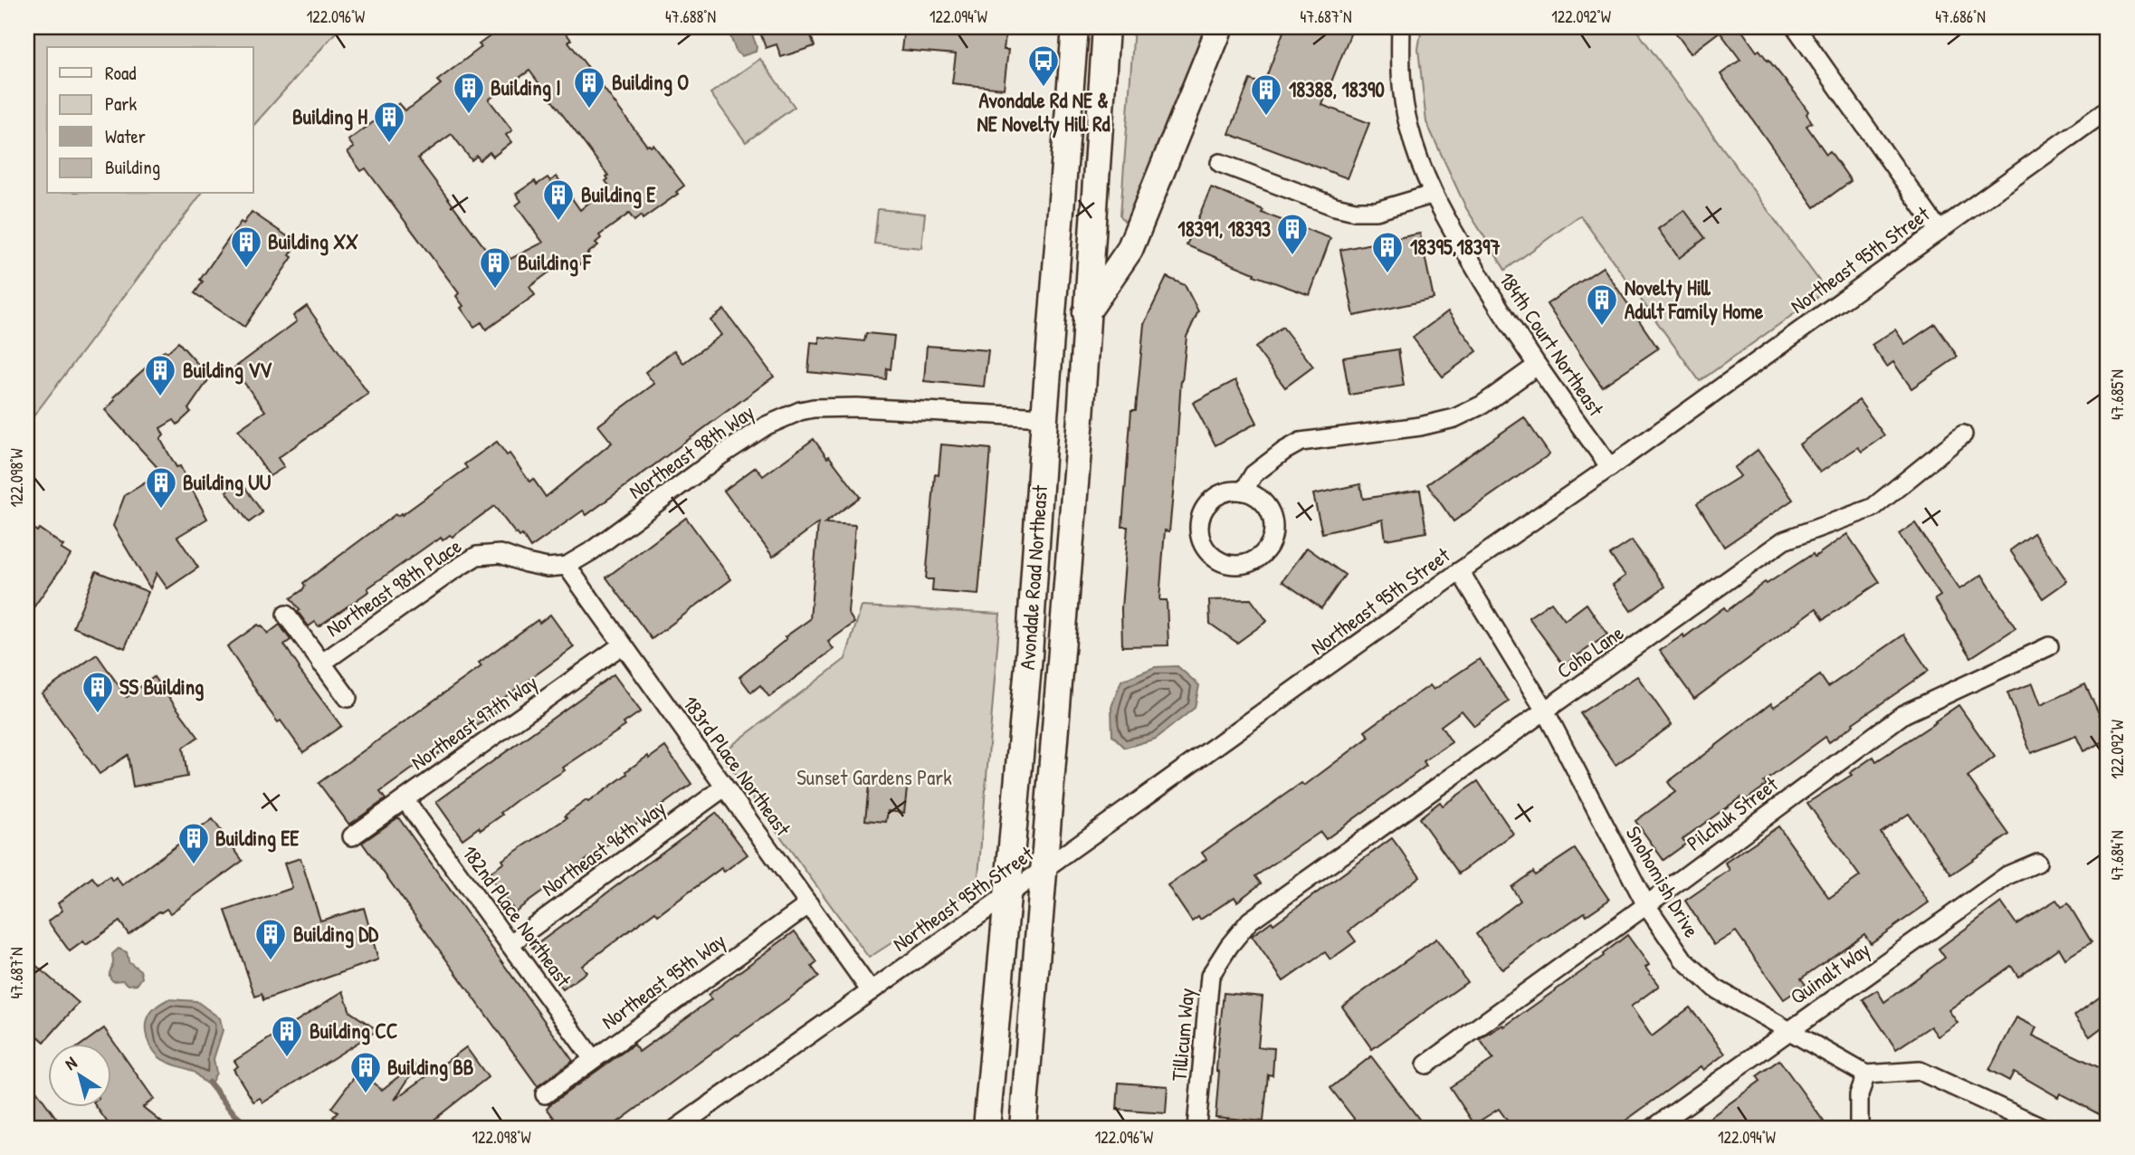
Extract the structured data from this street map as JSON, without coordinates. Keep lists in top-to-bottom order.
{
  "streets": {
    "main road": ["Avondale Road Northeast"],
    "street": [
      "Northeast 95th Street",
      "184th Court Northeast",
      "Northeast 98th Way",
      "Northeast 98th Place",
      "Coho Lane",
      "Northeast 97th Way",
      "183rd Place Northeast",
      "Pilchuk Street",
      "Northeast 96th Way",
      "Snohomish Drive",
      "182nd Place Northeast",
      "Quinalt Way",
      "Northeast 95th Way",
      "Tillicum Way"
    ]
  },
  "crossings": [
    ["Northeast 95th Street", "184th Court Northeast"],
    ["Northeast 95th Street", "Avondale Road Northeast"],
    ["Northeast 95th Street", "183rd Place Northeast"],
    ["Northeast 95th Street", "Snohomish Drive"],
    ["Northeast 98th Way", "Avondale Road Northeast"],
    ["Northeast 98th Way", "Northeast 98th Place"],
    ["Northeast 98th Way", "183rd Place Northeast"],
    ["Northeast 98th Place", "183rd Place Northeast"],
    ["Coho Lane", "Snohomish Drive"],
    ["Coho Lane", "Tillicum Way"],
    ["Northeast 97th Way", "183rd Place Northeast"],
    ["Northeast 97th Way", "182nd Place Northeast"],
    ["183rd Place Northeast", "Northeast 96th Way"],
    ["183rd Place Northeast", "Northeast 95th Way"],
    ["Pilchuk Street", "Snohomish Drive"],
    ["Northeast 96th Way", "182nd Place Northeast"],
    ["Snohomish Drive", "Quinalt Way"],
    ["182nd Place Northeast", "Northeast 95th Way"]
  ],
  "parks": ["Sunset Gardens Park"],
  "places": {
    "bus stop": ["Avondale Rd NE & NE Novelty Hill Rd"],
    "building": [
      "Building O",
      "Building I",
      "18388, 18390",
      "Building H",
      "Building E",
      "18391, 18393",
      "Building XX",
      "18395,18397",
      "Building F",
      "Novelty Hill Adult Family Home",
      "Building VV",
      "Building UU",
      "SS Building",
      "Building EE",
      "Building DD",
      "Building CC",
      "Building BB"
    ]
  },
  "legend": [
    "Road",
    "Park",
    "Water",
    "Building"
  ],
  "north": "top left",
  "coordinates": [
    "122.096°W",
    "47.688°N",
    "122.094°W",
    "47.687°N",
    "122.092°W",
    "47.686°N",
    "47.685°N",
    "122.098°W",
    "47.684°N"
  ]
}
